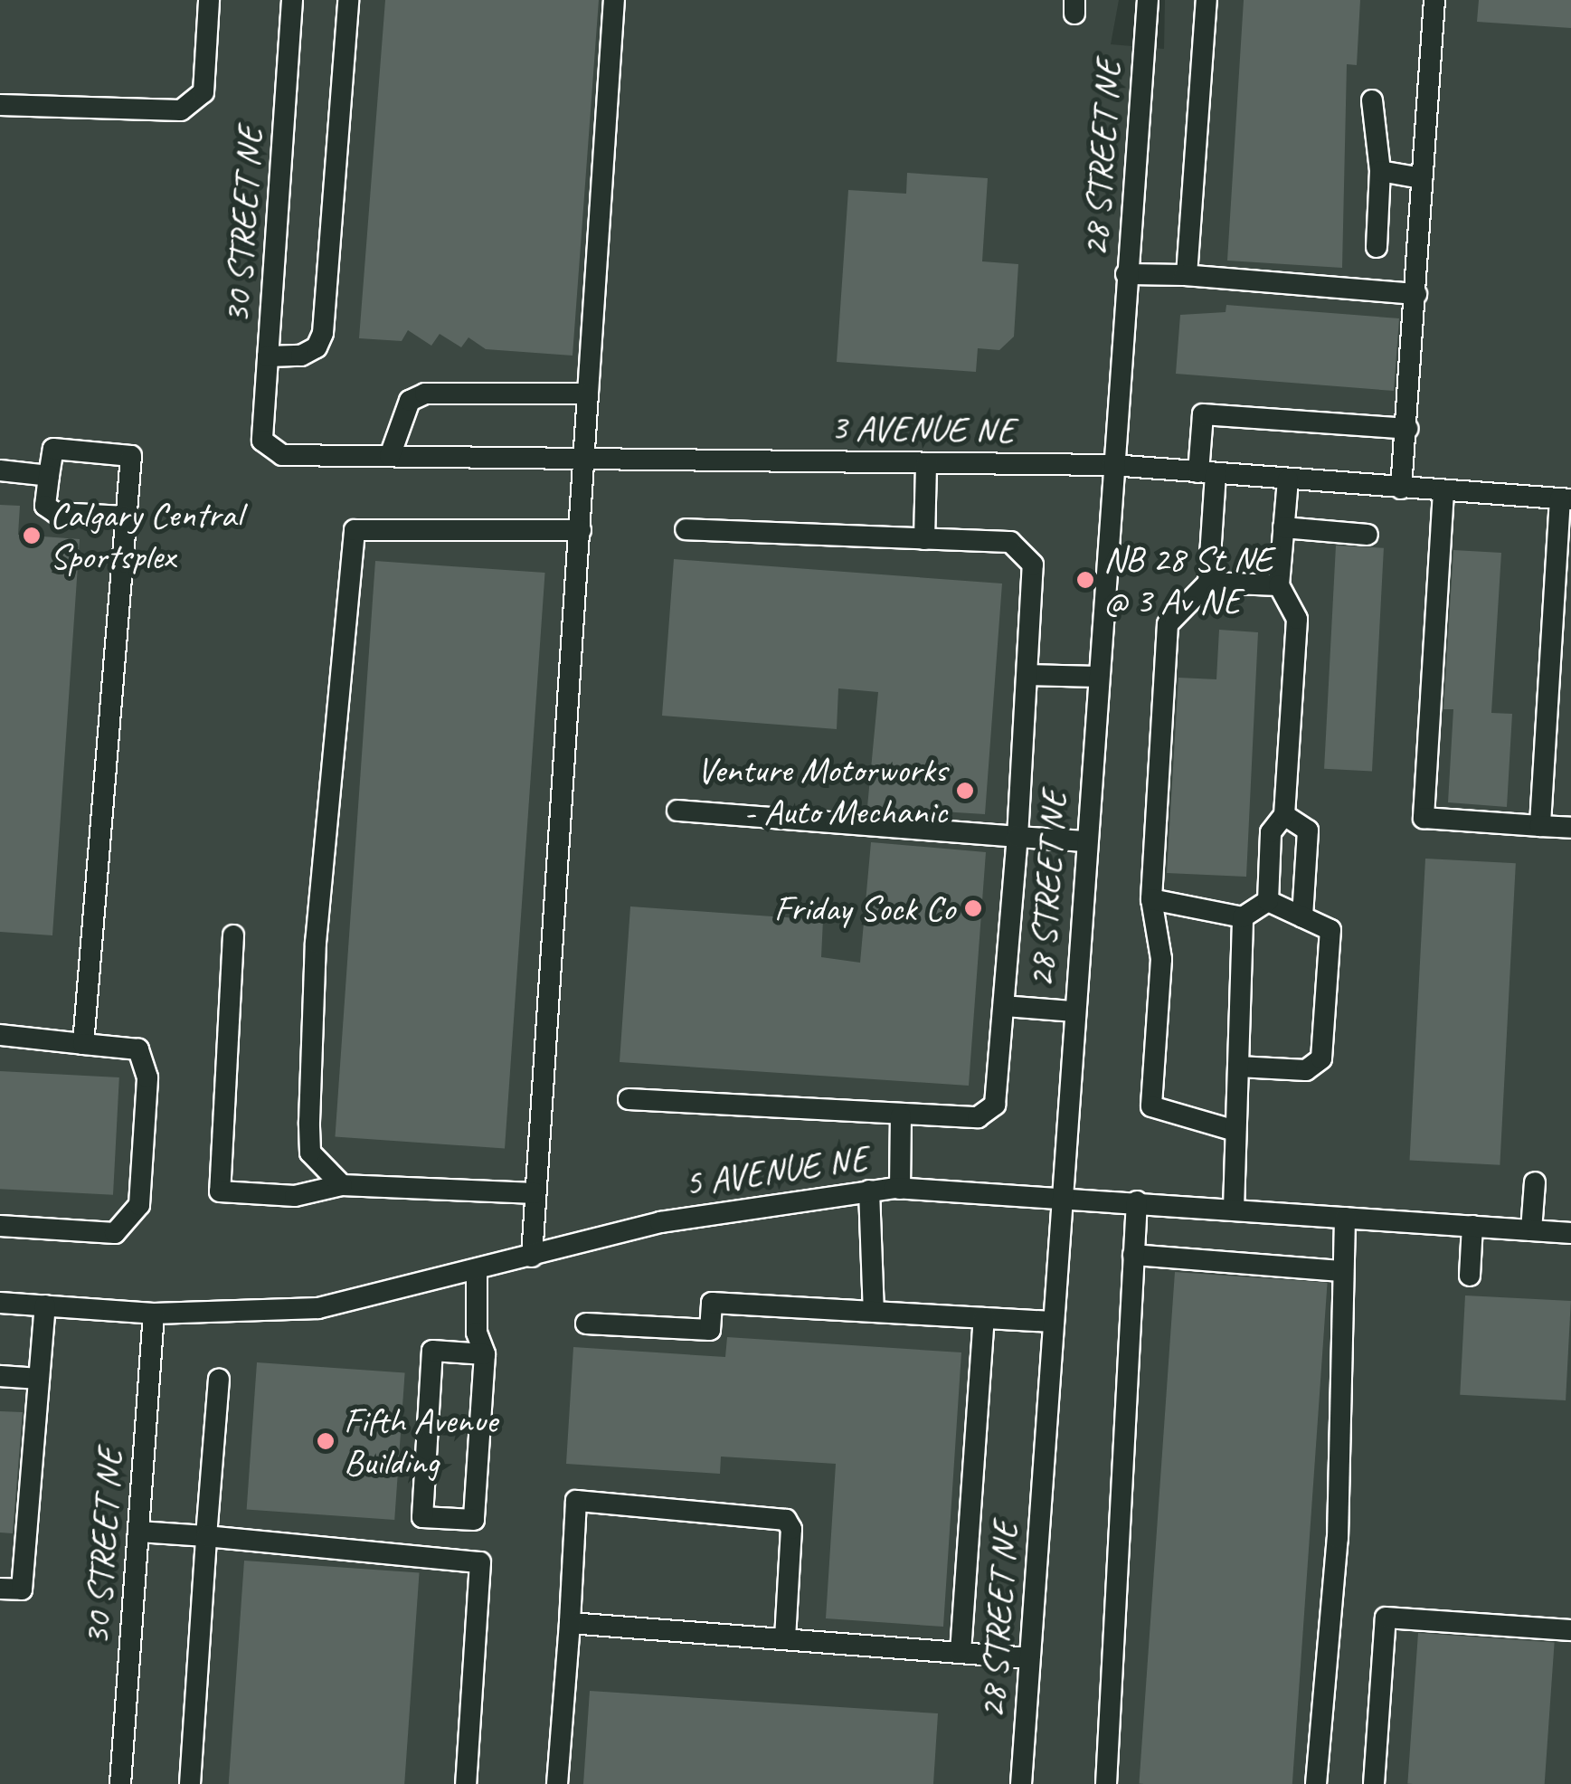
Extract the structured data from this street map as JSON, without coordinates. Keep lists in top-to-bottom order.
{
  "streets": {
    "street": [
      "28 STREET NE",
      "30 STREET NE",
      "3 AVENUE NE",
      "5 AVENUE NE"
    ]
  },
  "crossings": [
    ["28 STREET NE", "3 AVENUE NE"],
    ["28 STREET NE", "5 AVENUE NE"],
    ["30 STREET NE", "3 AVENUE NE"],
    ["30 STREET NE", "5 AVENUE NE"]
  ],
  "places": [
    "Calgary Central Sportsplex",
    "NB 28 St NE @ 3 Av NE",
    "Venture Motorworks - Auto Mechanic",
    "Friday Sock Co",
    "Fifth Avenue Building"
  ]
}
